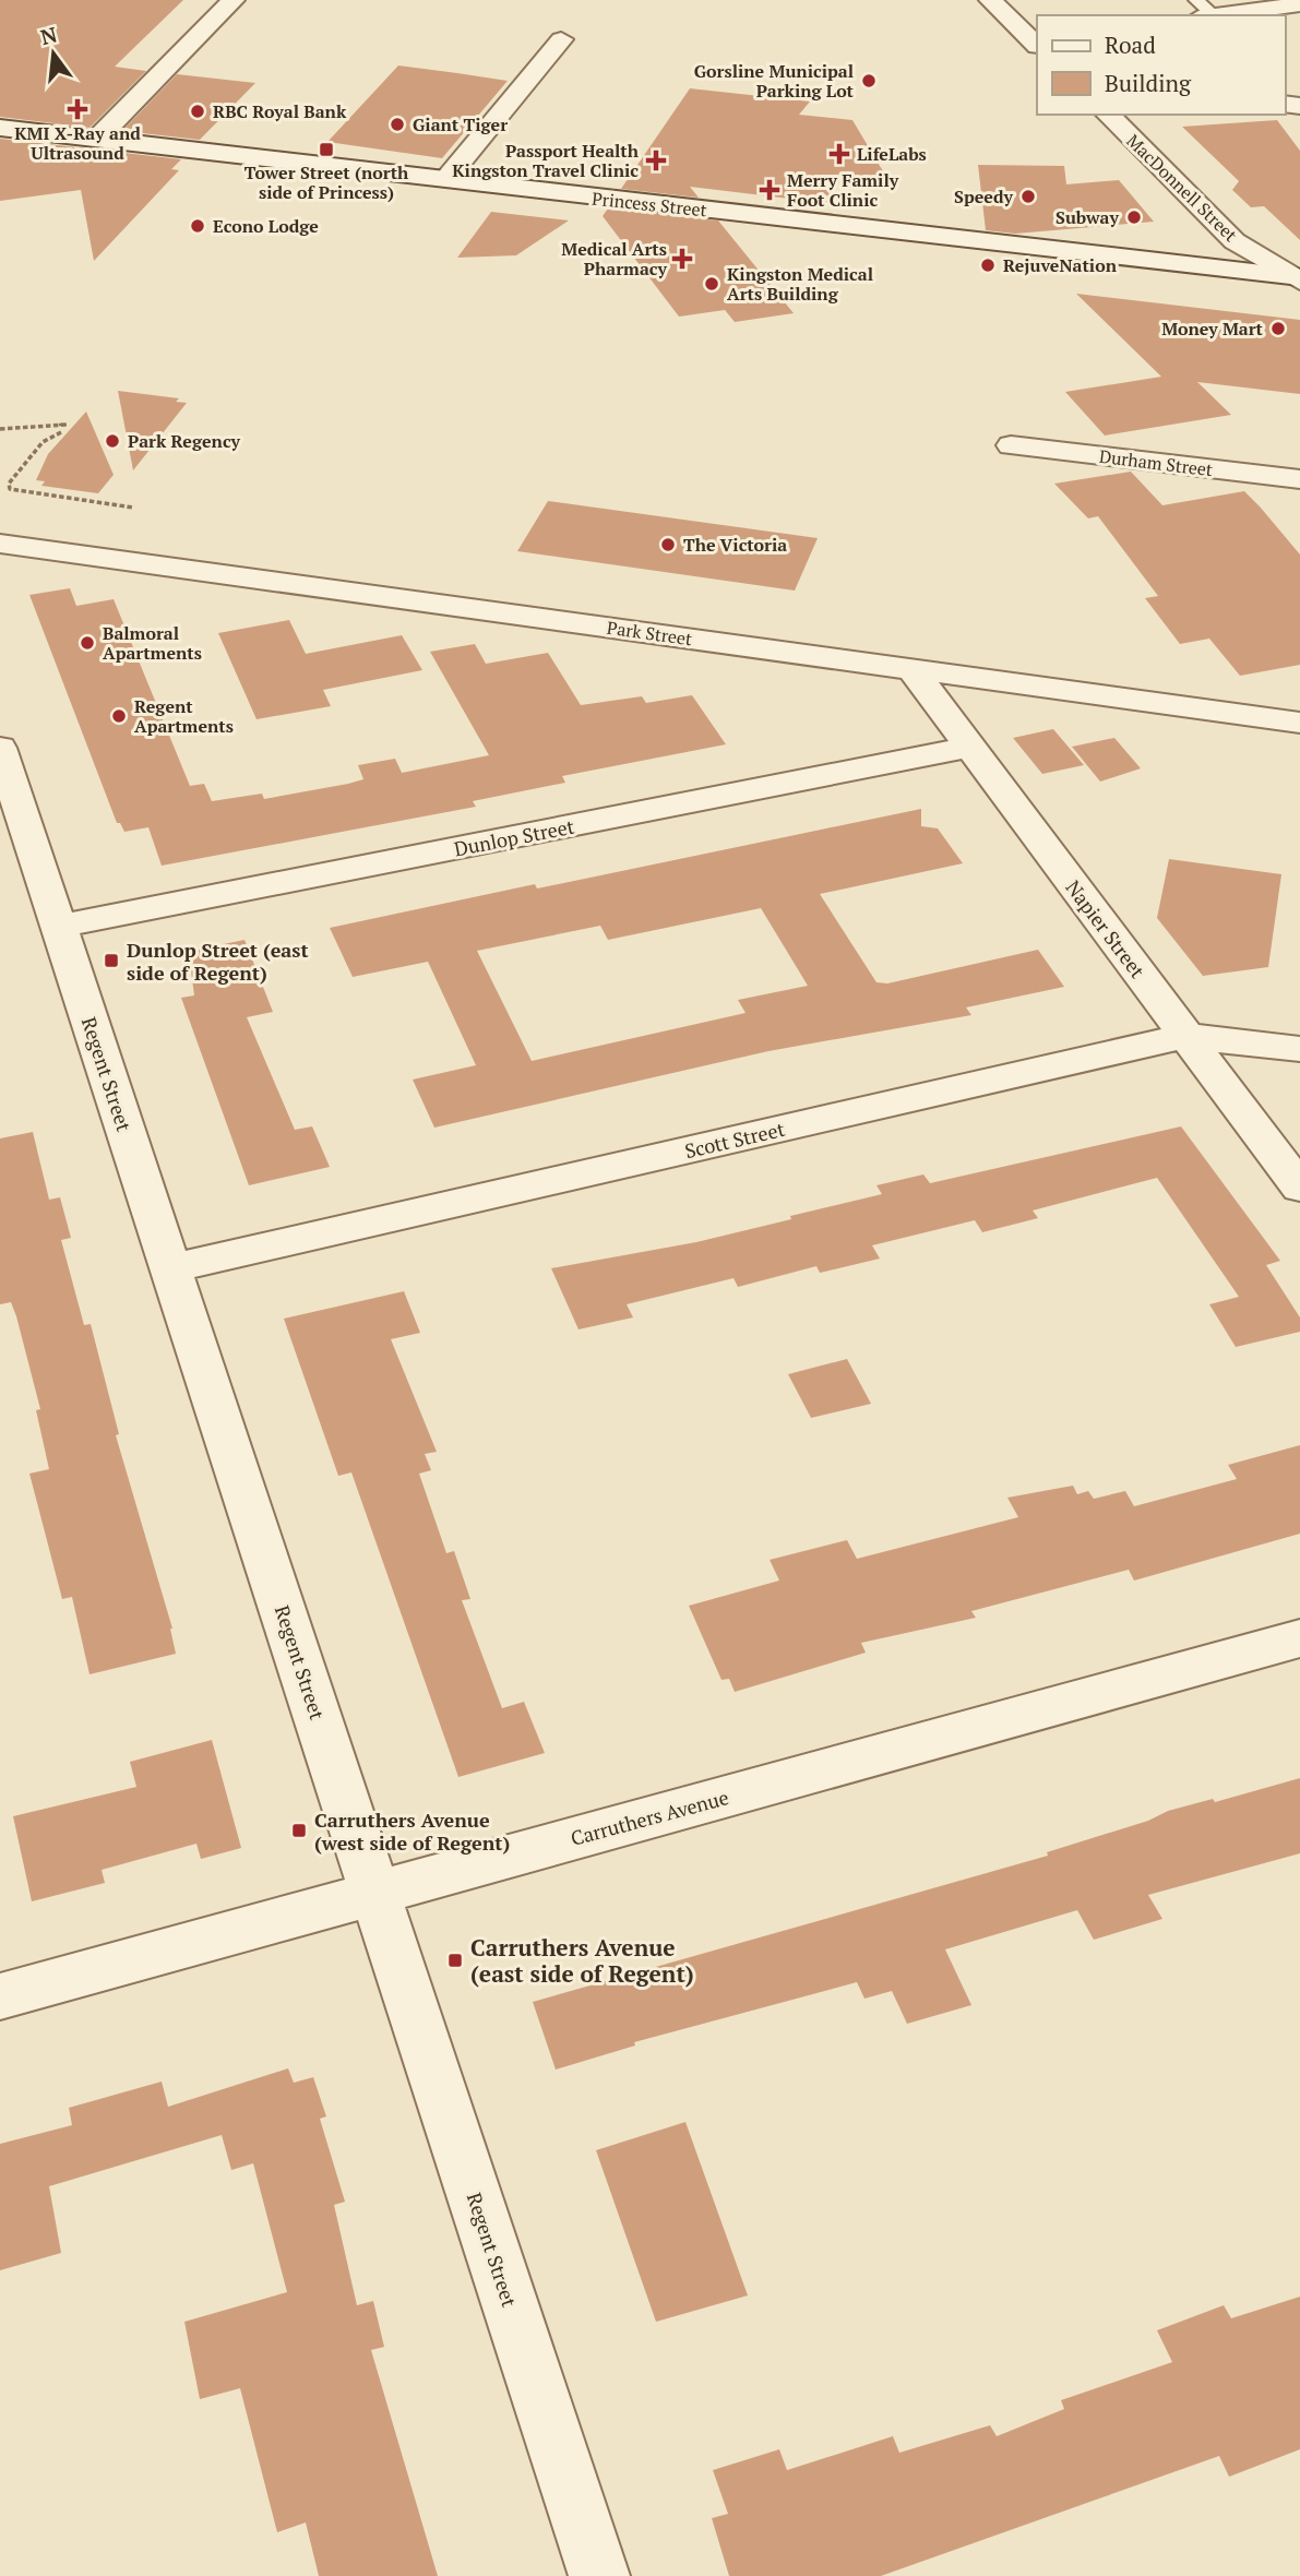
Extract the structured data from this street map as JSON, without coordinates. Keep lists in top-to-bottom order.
{
  "streets": {
    "street": [
      "MacDonnell Street",
      "Princess Street",
      "Durham Street",
      "Park Street",
      "Dunlop Street",
      "Napier Street",
      "Regent Street",
      "Scott Street",
      "Carruthers Avenue"
    ]
  },
  "crossings": [
    ["MacDonnell Street", "Princess Street"],
    ["Park Street", "Napier Street"],
    ["Dunlop Street", "Napier Street"],
    ["Dunlop Street", "Regent Street"],
    ["Napier Street", "Scott Street"],
    ["Regent Street", "Scott Street"],
    ["Regent Street", "Carruthers Avenue"]
  ],
  "places": {
    "other": [
      "Gorsline Municipal Parking Lot",
      "RBC Royal Bank",
      "Giant Tiger",
      "Speedy",
      "Subway",
      "Econo Lodge",
      "RejuveNation",
      "Kingston Medical Arts Building",
      "Money Mart",
      "Park Regency",
      "The Victoria",
      "Balmoral Apartments",
      "Regent Apartments"
    ],
    "health": [
      "KMI X-Ray and Ultrasound",
      "LifeLabs",
      "Passport Health Kingston Travel Clinic",
      "Merry Family Foot Clinic",
      "Medical Arts Pharmacy"
    ],
    "transit": [
      "Tower Street (north side of Princess)",
      "Dunlop Street (east side of Regent)",
      "Carruthers Avenue (west side of Regent)",
      "Carruthers Avenue (east side of Regent)"
    ]
  },
  "legend": ["Road", "Building"],
  "north": "top"
}
